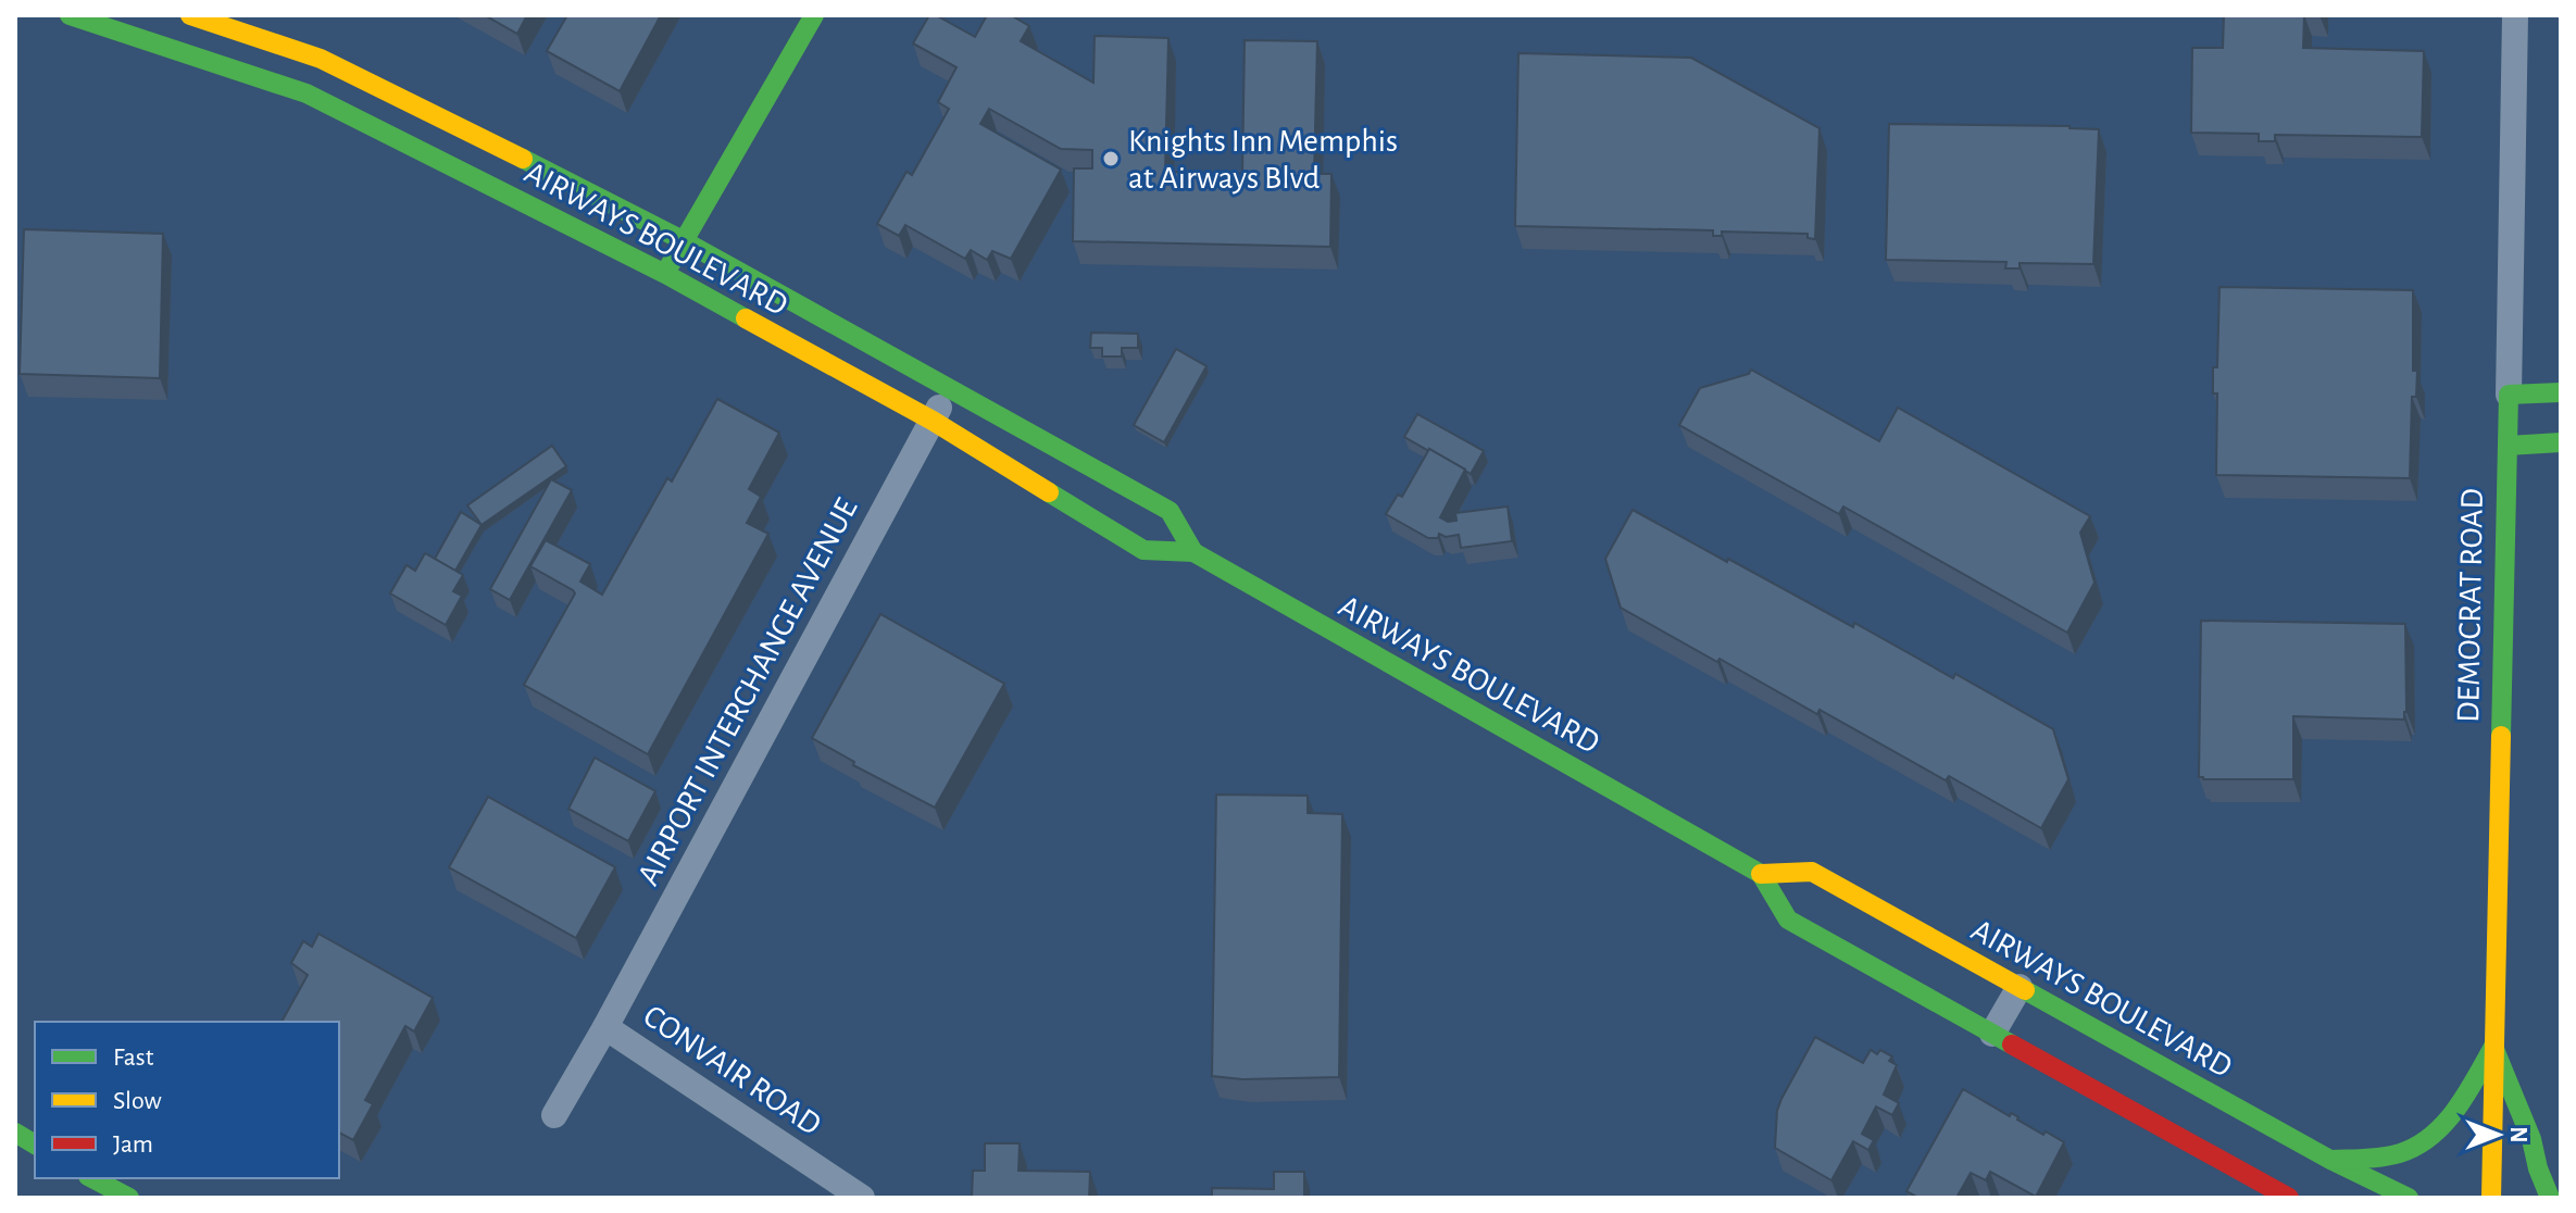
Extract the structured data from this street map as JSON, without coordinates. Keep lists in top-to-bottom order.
{
  "streets": {
    "main road": ["AIRWAYS BOULEVARD", "DEMOCRAT ROAD"],
    "street": ["AIRPORT INTERCHANGE AVENUE", "CONVAIR ROAD"]
  },
  "crossings": [
    ["AIRWAYS BOULEVARD", "AIRPORT INTERCHANGE AVENUE"],
    ["AIRPORT INTERCHANGE AVENUE", "CONVAIR ROAD"]
  ],
  "places": ["Knights Inn Memphis at Airways Blvd"],
  "legend": ["Fast", "Slow", "Jam"],
  "north": "right"
}
